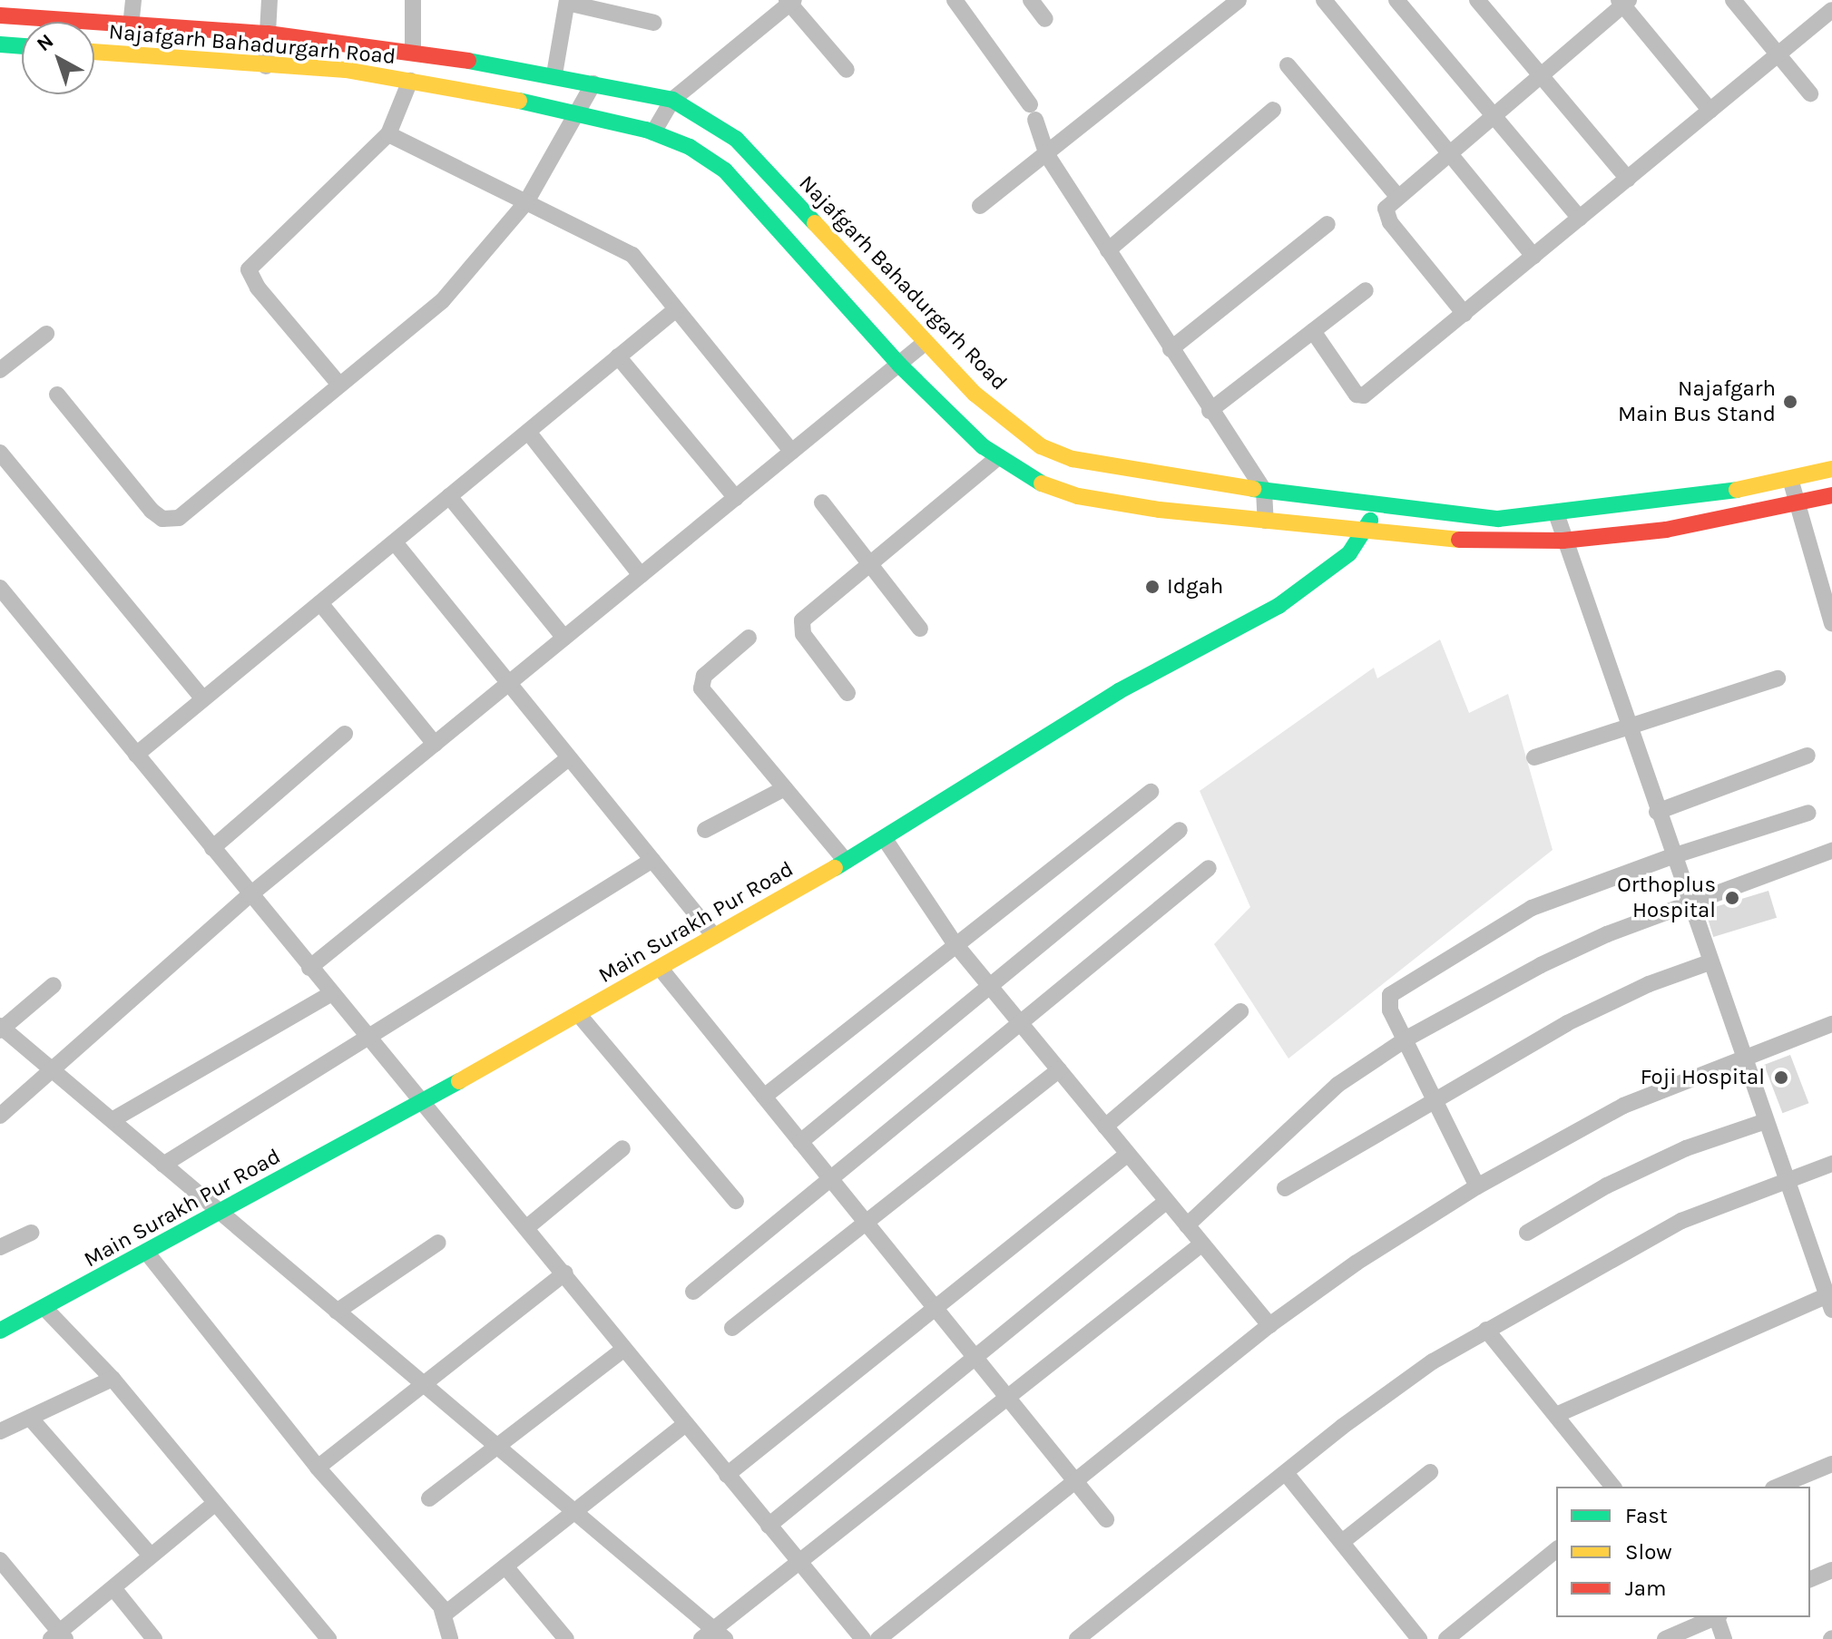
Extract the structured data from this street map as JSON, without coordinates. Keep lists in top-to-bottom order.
{
  "streets": {
    "main road": ["Najafgarh Bahadurgarh Road", "Main Surakh Pur Road"]
  },
  "crossings": [
    ["Najafgarh Bahadurgarh Road", "Main Surakh Pur Road"]
  ],
  "places": [
    "Najafgarh Main Bus Stand",
    "Idgah",
    "Orthoplus Hospital",
    "Foji Hospital"
  ],
  "legend": ["Fast", "Slow", "Jam"],
  "north": "top left"
}
